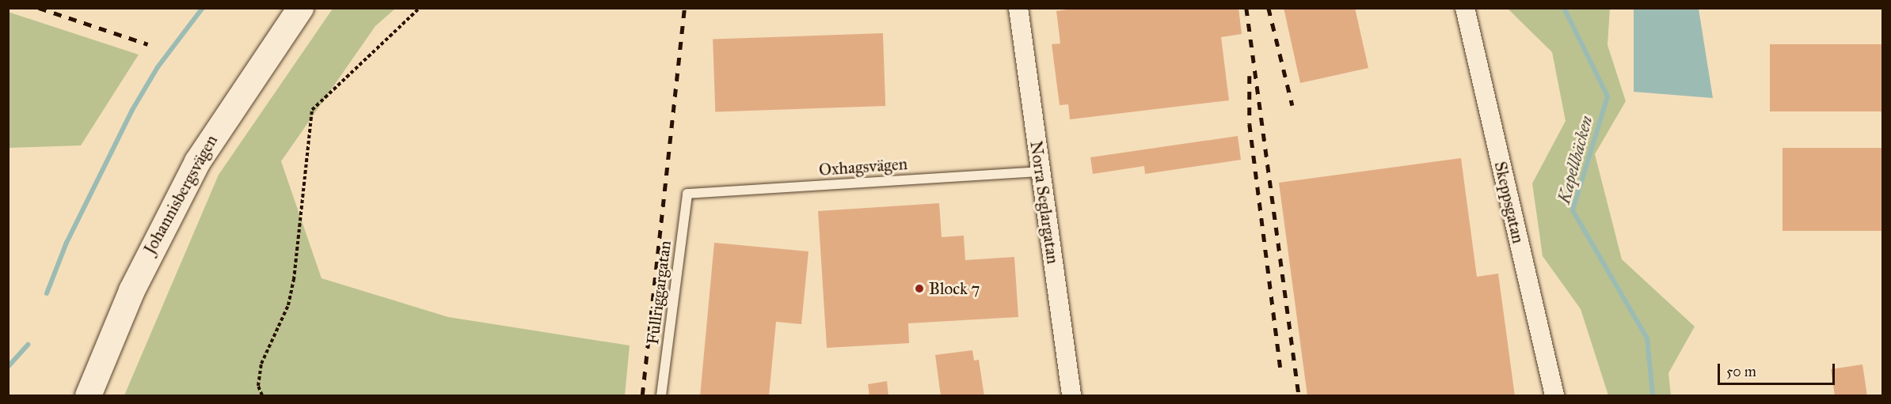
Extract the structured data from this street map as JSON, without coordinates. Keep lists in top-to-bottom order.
{
  "streets": {
    "main road": ["Johannisbergsvägen"],
    "street": ["Norra Seglargatan", "Skeppsgatan"],
    "lane": ["Oxhagsvägen", "Fullriggargatan"]
  },
  "crossings": [
    ["Oxhagsvägen", "Norra Seglargatan"],
    ["Oxhagsvägen", "Fullriggargatan"]
  ],
  "water": ["Kapellbäcken"],
  "places": ["Block 7"],
  "scale_bar": "50 m"
}
